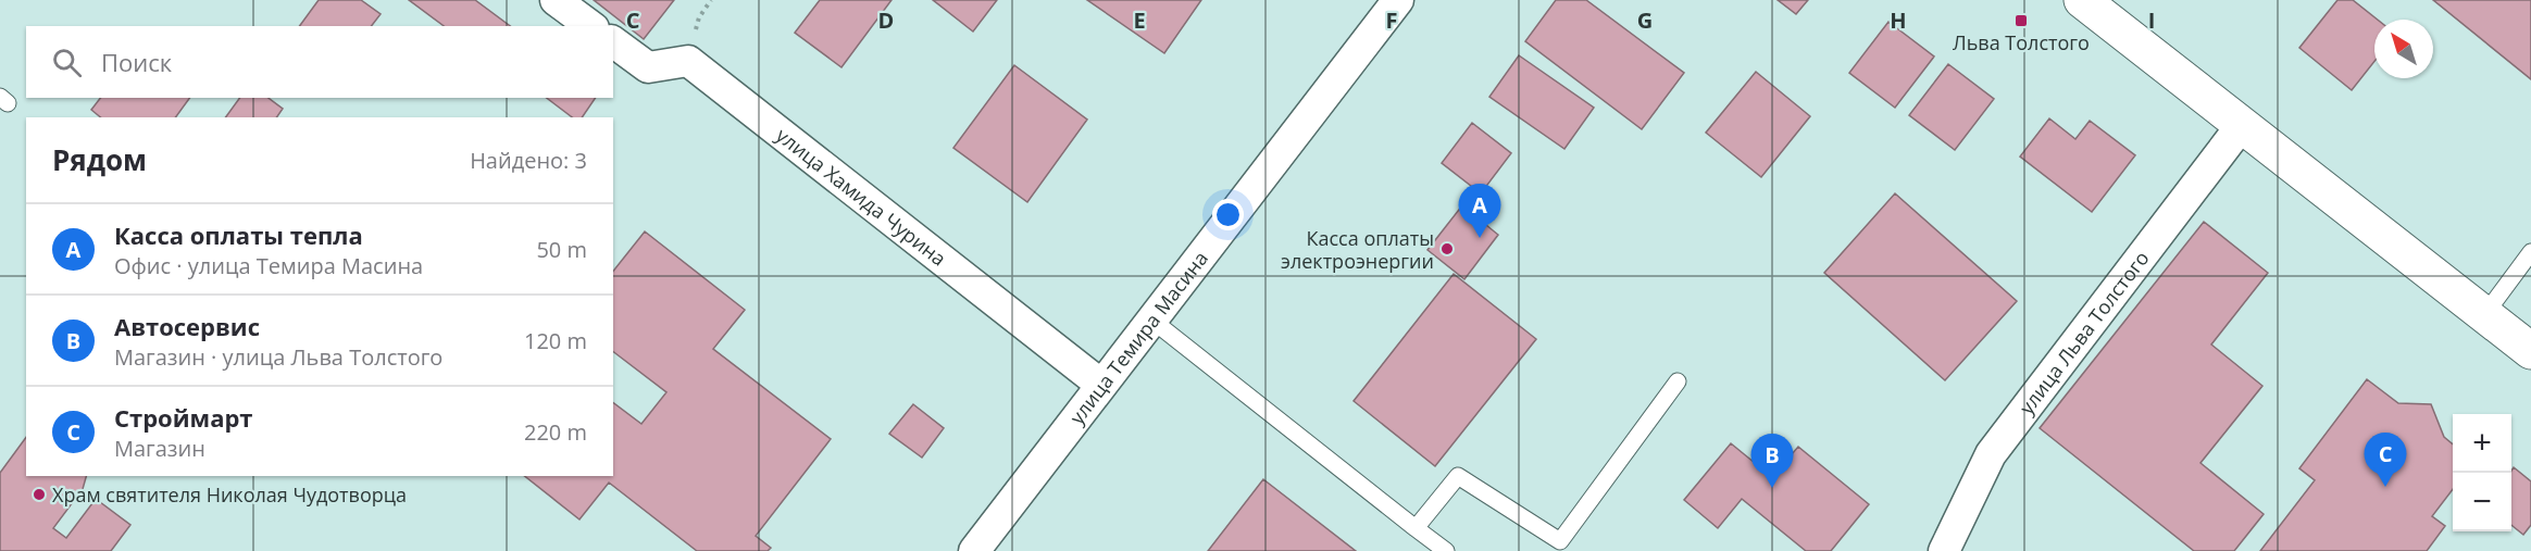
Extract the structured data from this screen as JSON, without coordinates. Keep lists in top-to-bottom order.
{
  "streets": {
    "street": ["улица Хамида Чурина", "улица Льва Толстого", "улица Темира Масина"]
  },
  "crossings": [
    ["улица Хамида Чурина", "улица Темира Масина"]
  ],
  "places": {
    "transit": ["Льва Толстого"],
    "other": ["Касса оплаты электроэнергии", "Храм святителя Николая Чудотворца"]
  },
  "north": "top left",
  "page": {
    "search": "Поиск",
    "heading": ["Рядом", "Найдено: 3"],
    "pins": ["A", "C", "B"],
    "list": [
      {
        "mark": "A",
        "name": "Касса оплаты тепла",
        "note": "Офис · улица Темира Масина",
        "value": "50 m"
      },
      {
        "mark": "B",
        "name": "Автосервис",
        "note": "Магазин · улица Льва Толстого",
        "value": "120 m"
      },
      {
        "mark": "C",
        "name": "Строймарт",
        "note": "Магазин",
        "value": "220 m"
      }
    ],
    "map_buttons": ["+", "−"]
  },
  "grid": {
    "columns": [
      "C",
      "D",
      "E",
      "F",
      "G",
      "H",
      "I"
    ]
  }
}
